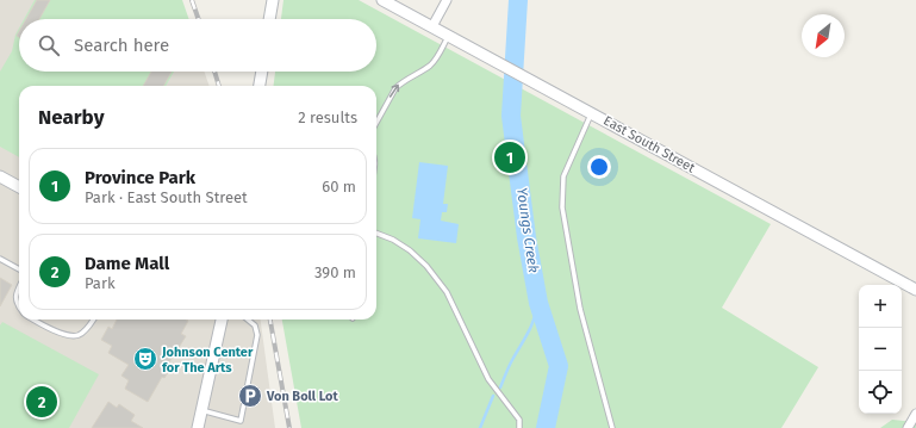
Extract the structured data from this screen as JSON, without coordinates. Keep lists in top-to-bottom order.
{
  "streets": {
    "street": ["East South Street"]
  },
  "water": ["Youngs Creek"],
  "places": {
    "theatre": ["Johnson Center for The Arts"],
    "parking": ["Von Boll Lot"]
  },
  "north": "bottom left",
  "page": {
    "search": "Search here",
    "heading": ["Nearby", "2 results"],
    "pins": ["1", "2"],
    "list": [
      {
        "mark": "1",
        "name": "Province Park",
        "note": "Park · East South Street",
        "value": "60 m"
      },
      {
        "mark": "2",
        "name": "Dame Mall",
        "note": "Park",
        "value": "390 m"
      }
    ],
    "map_buttons": ["+", "−"]
  }
}
